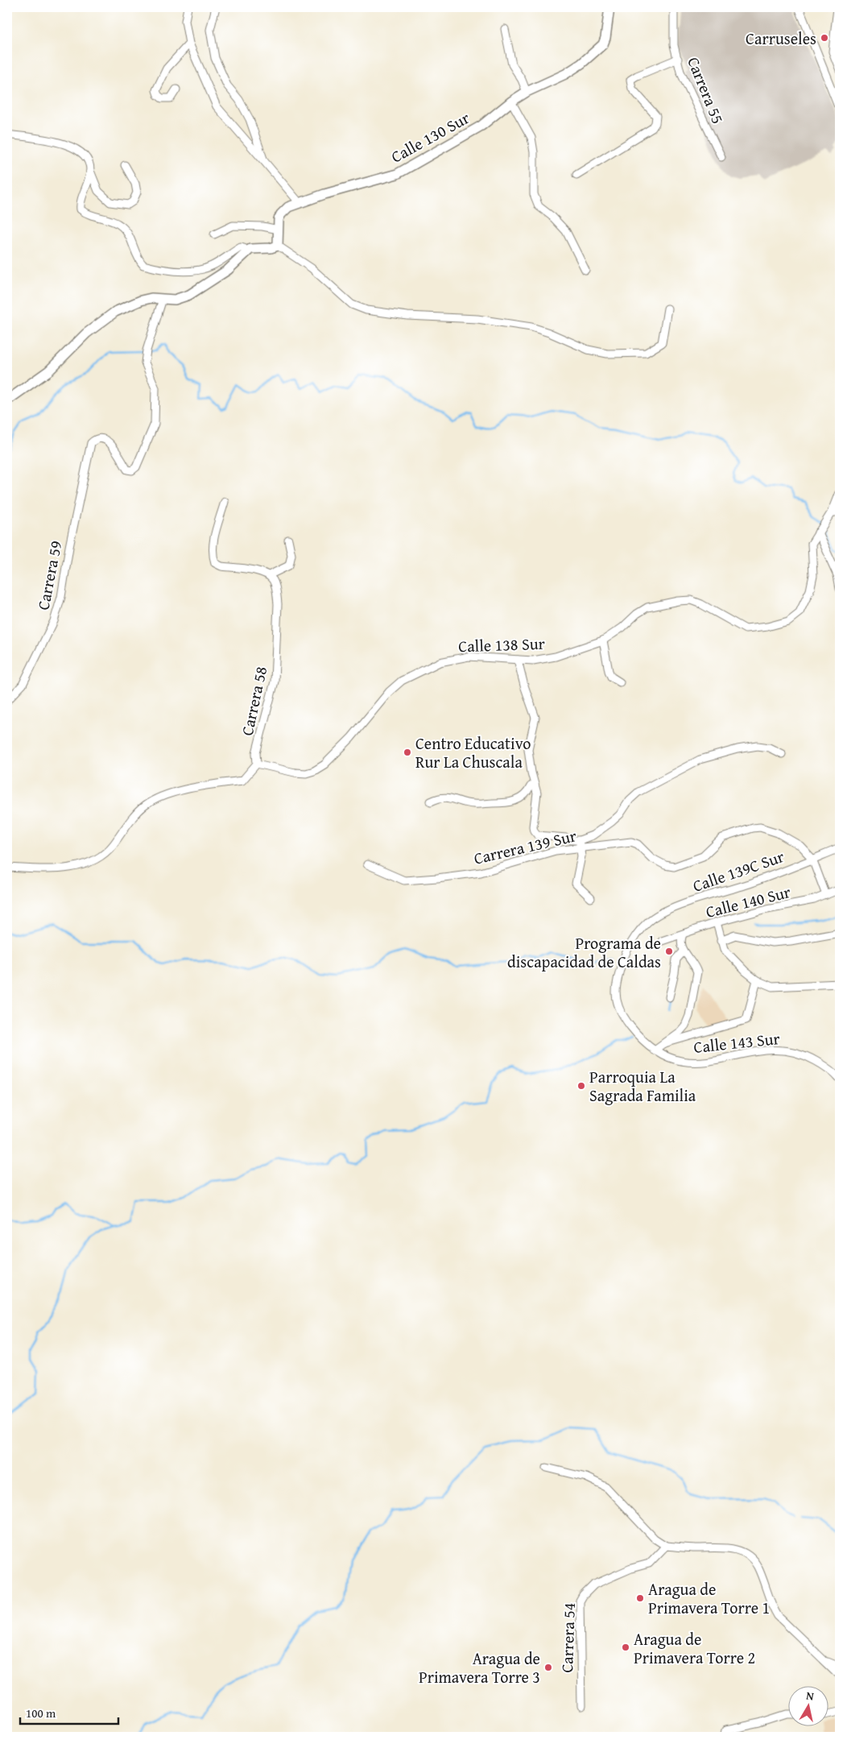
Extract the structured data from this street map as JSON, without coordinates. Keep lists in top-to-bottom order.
{
  "streets": {
    "street": [
      "Carrera 55",
      "Calle 130 Sur",
      "Carrera 59",
      "Calle 138 Sur",
      "Carrera 58",
      "Carrera 139 Sur",
      "Calle 139C Sur",
      "Calle 140 Sur",
      "Calle 143 Sur",
      "Carrera 54"
    ]
  },
  "crossings": [
    ["Calle 138 Sur", "Carrera 58"],
    ["Carrera 139 Sur", "Calle 139C Sur"],
    ["Calle 139C Sur", "Calle 143 Sur"]
  ],
  "places": [
    "Carruseles",
    "Centro Educativo Rur La Chuscala",
    "Programa de discapacidad de Caldas",
    "Parroquia La Sagrada Familia",
    "Aragua de Primavera Torre 1",
    "Aragua de Primavera Torre 2",
    "Aragua de Primavera Torre 3"
  ],
  "scale_bar": "100 m",
  "north": "top"
}
